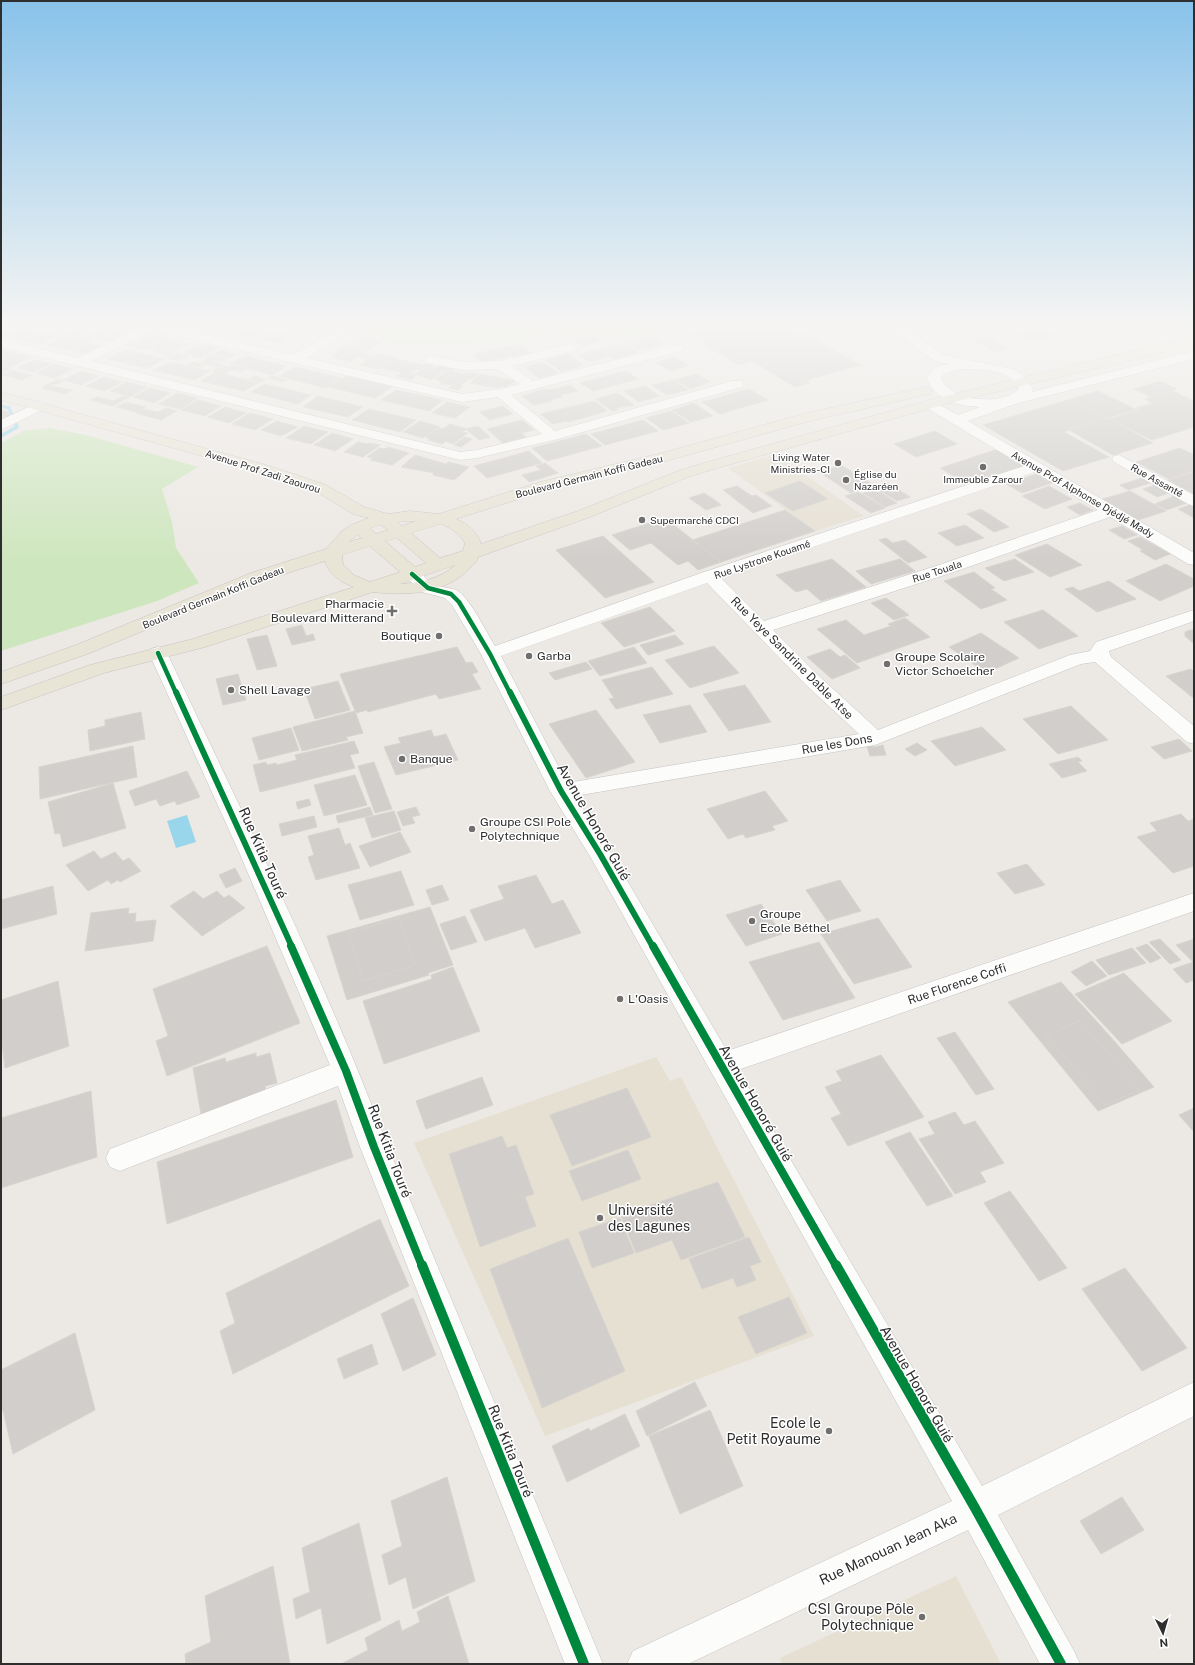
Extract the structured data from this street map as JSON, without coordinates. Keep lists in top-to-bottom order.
{
  "streets": {
    "main road": ["Avenue Prof Zadi Zaourou", "Boulevard Germain Koffi Gadeau"],
    "street": [
      "Rue Assanté",
      "Avenue Prof Alphonse Djédjé Mady",
      "Rue Lystrone Kouamé",
      "Rue Touala",
      "Rue Yeye Sandrine Dable Atse",
      "Rue les Dons",
      "Avenue Honoré Guié",
      "Rue Kitia Touré",
      "Rue Florence Coffi",
      "Rue Manouan Jean Aka"
    ]
  },
  "crossings": [
    ["Avenue Prof Zadi Zaourou", "Boulevard Germain Koffi Gadeau"],
    ["Avenue Prof Alphonse Djédjé Mady", "Rue Lystrone Kouamé"],
    ["Avenue Prof Alphonse Djédjé Mady", "Rue Touala"],
    ["Rue Lystrone Kouamé", "Rue Yeye Sandrine Dable Atse"],
    ["Rue Lystrone Kouamé", "Avenue Honoré Guié"],
    ["Rue Touala", "Rue Yeye Sandrine Dable Atse"],
    ["Rue Yeye Sandrine Dable Atse", "Rue les Dons"],
    ["Rue les Dons", "Avenue Honoré Guié"],
    ["Avenue Honoré Guié", "Rue Florence Coffi"],
    ["Avenue Honoré Guié", "Rue Manouan Jean Aka"]
  ],
  "places": {
    "other": [
      "Living Water Ministries-CI",
      "Immeuble Zarour",
      "Église du Nazaréen",
      "Supermarché CDCI",
      "Boutique",
      "Garba",
      "Groupe Scolaire Victor Schoelcher",
      "Shell Lavage",
      "Banque",
      "Groupe CSI Pole Polytechnique",
      "Groupe Ecole Béthel",
      "L'Oasis",
      "Université des Lagunes",
      "Ecole le Petit Royaume",
      "CSI Groupe Pôle Polytechnique"
    ],
    "health": ["Pharmacie Boulevard Mitterand"]
  },
  "north": "bottom"
}
